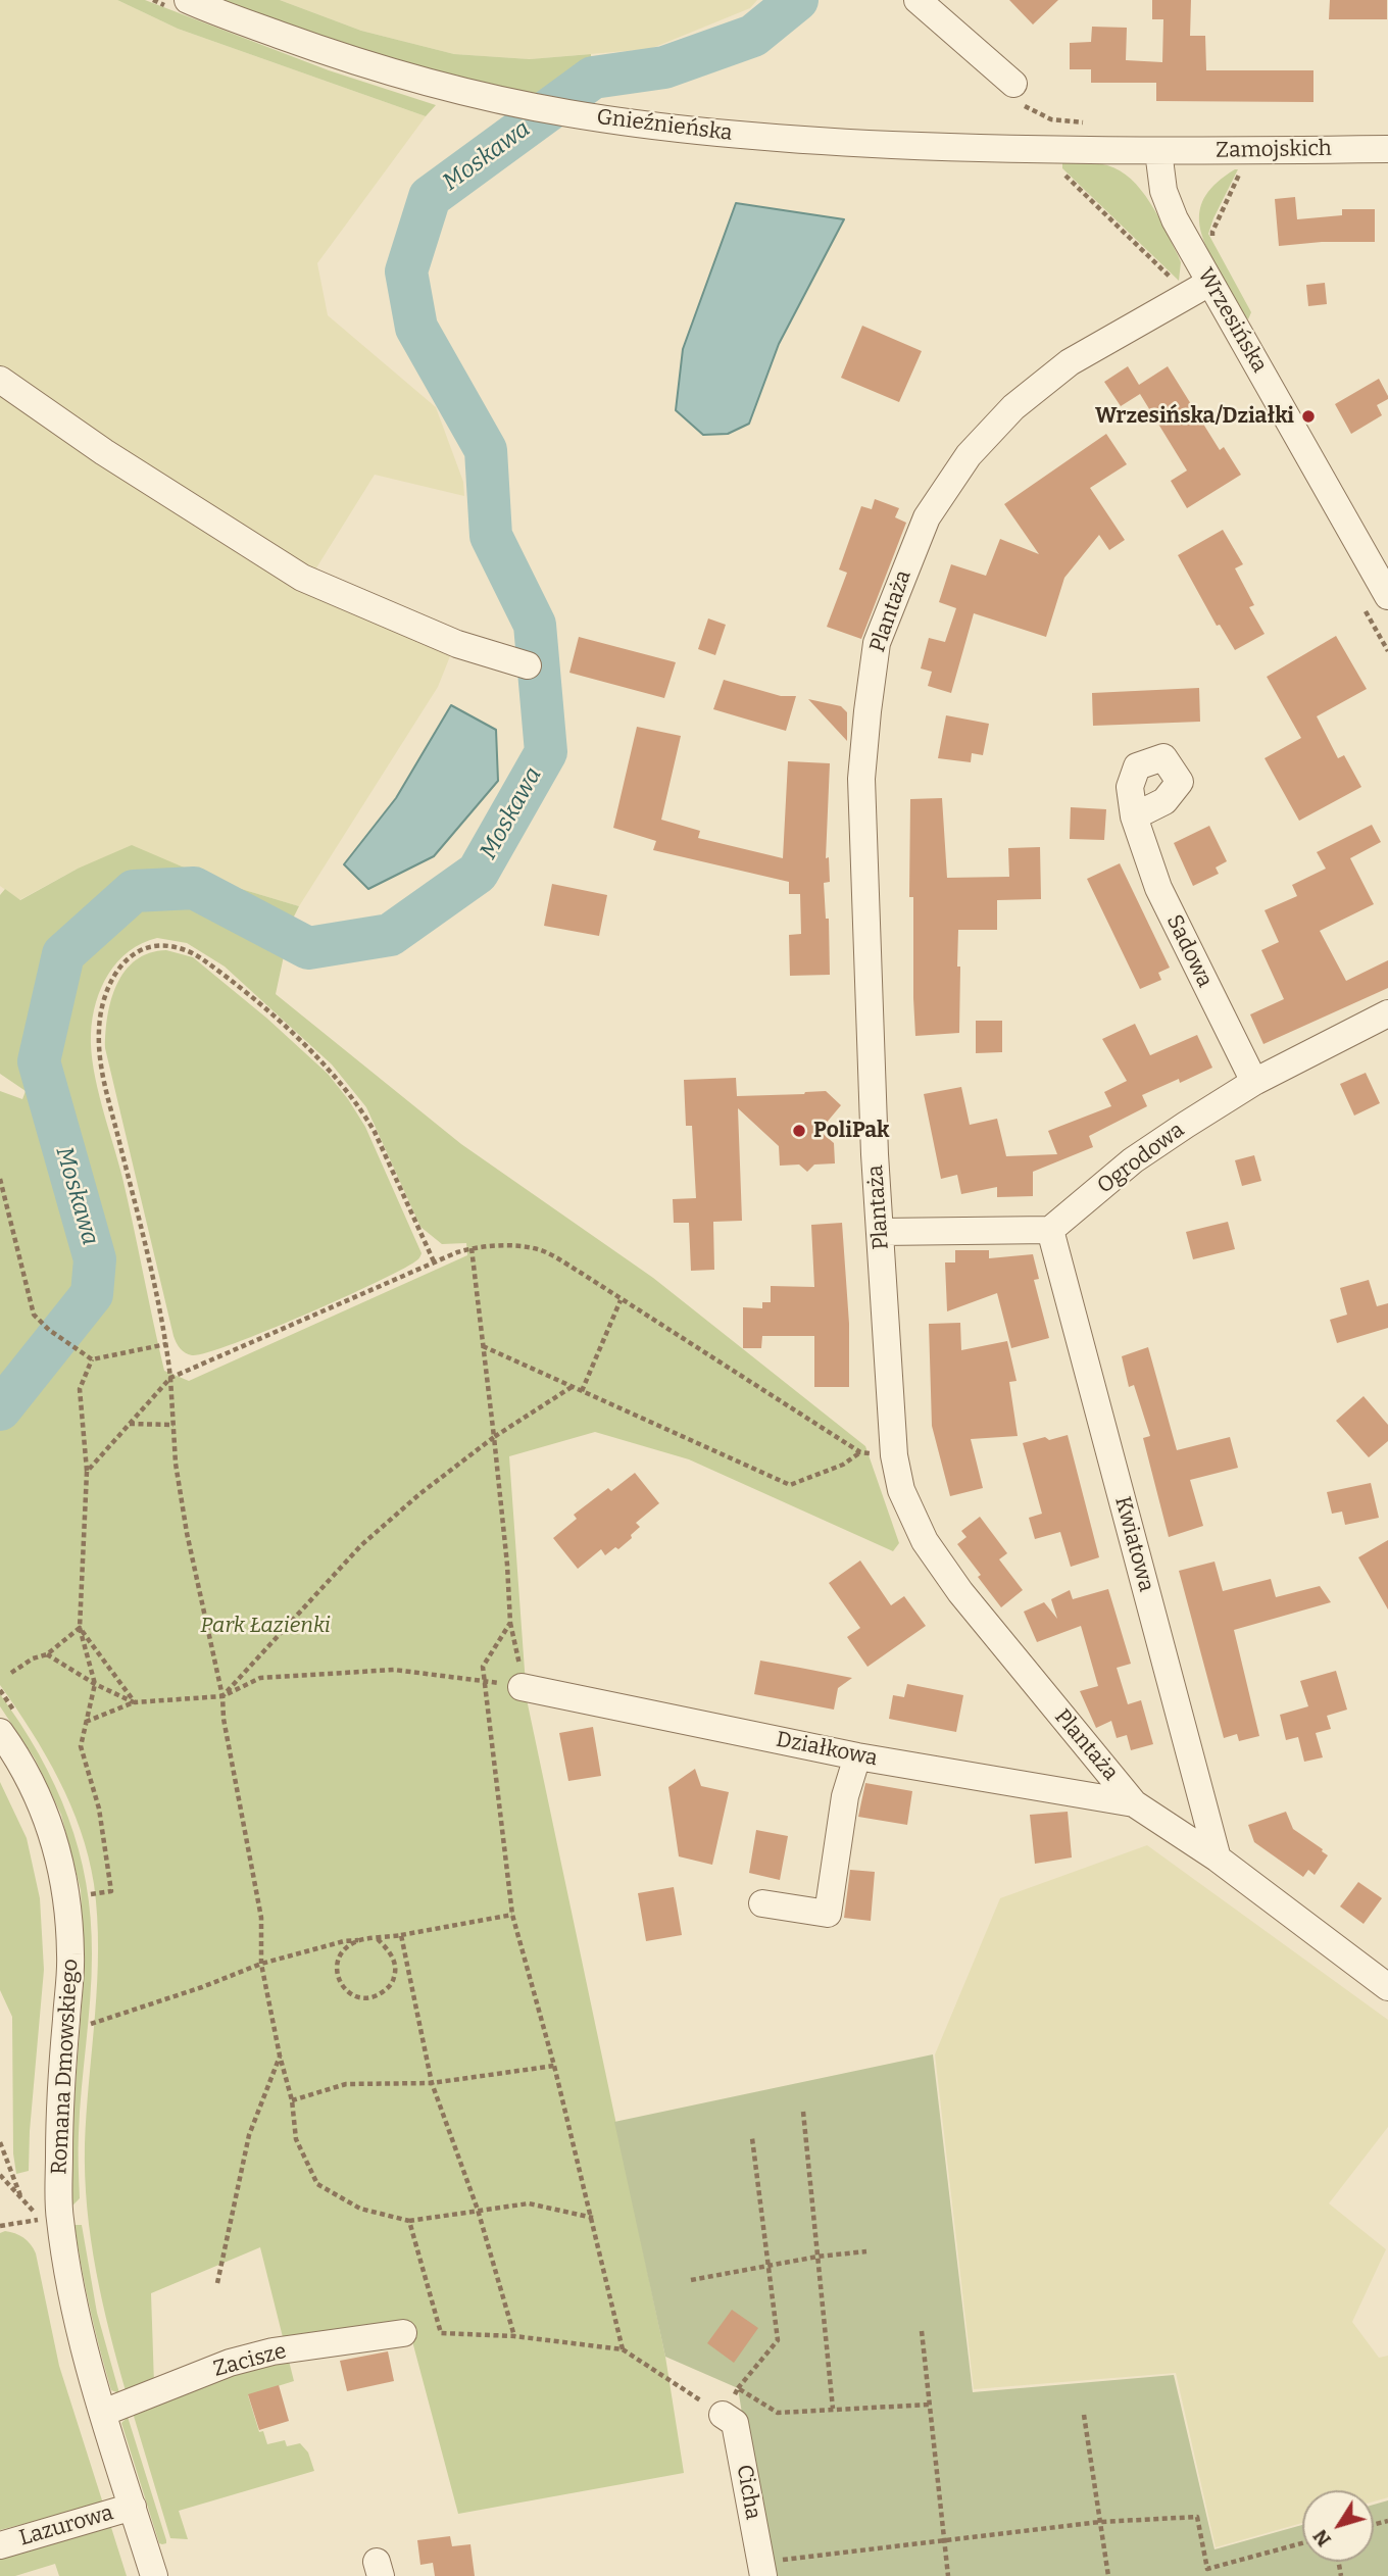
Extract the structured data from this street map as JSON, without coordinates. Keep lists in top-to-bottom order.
{
  "streets": {
    "street": [
      "Gnieźnieńska",
      "Zamojskich",
      "Wrzesińska",
      "Plantaża",
      "Sadowa",
      "Ogrodowa",
      "Kwiatowa",
      "Działkowa",
      "Romana Dmowskiego",
      "Zacisze",
      "Cicha",
      "Lazurowa"
    ]
  },
  "crossings": [
    ["Gnieźnieńska", "Zamojskich"],
    ["Gnieźnieńska", "Wrzesińska"],
    ["Zamojskich", "Wrzesińska"],
    ["Wrzesińska", "Plantaża"],
    ["Plantaża", "Kwiatowa"],
    ["Plantaża", "Działkowa"],
    ["Sadowa", "Ogrodowa"],
    ["Ogrodowa", "Kwiatowa"],
    ["Romana Dmowskiego", "Zacisze"],
    ["Romana Dmowskiego", "Lazurowa"]
  ],
  "water": ["Moskawa"],
  "parks": ["Park Łazienki"],
  "places": ["Wrzesińska/Działki", "PoliPak"],
  "north": "bottom left"
}
